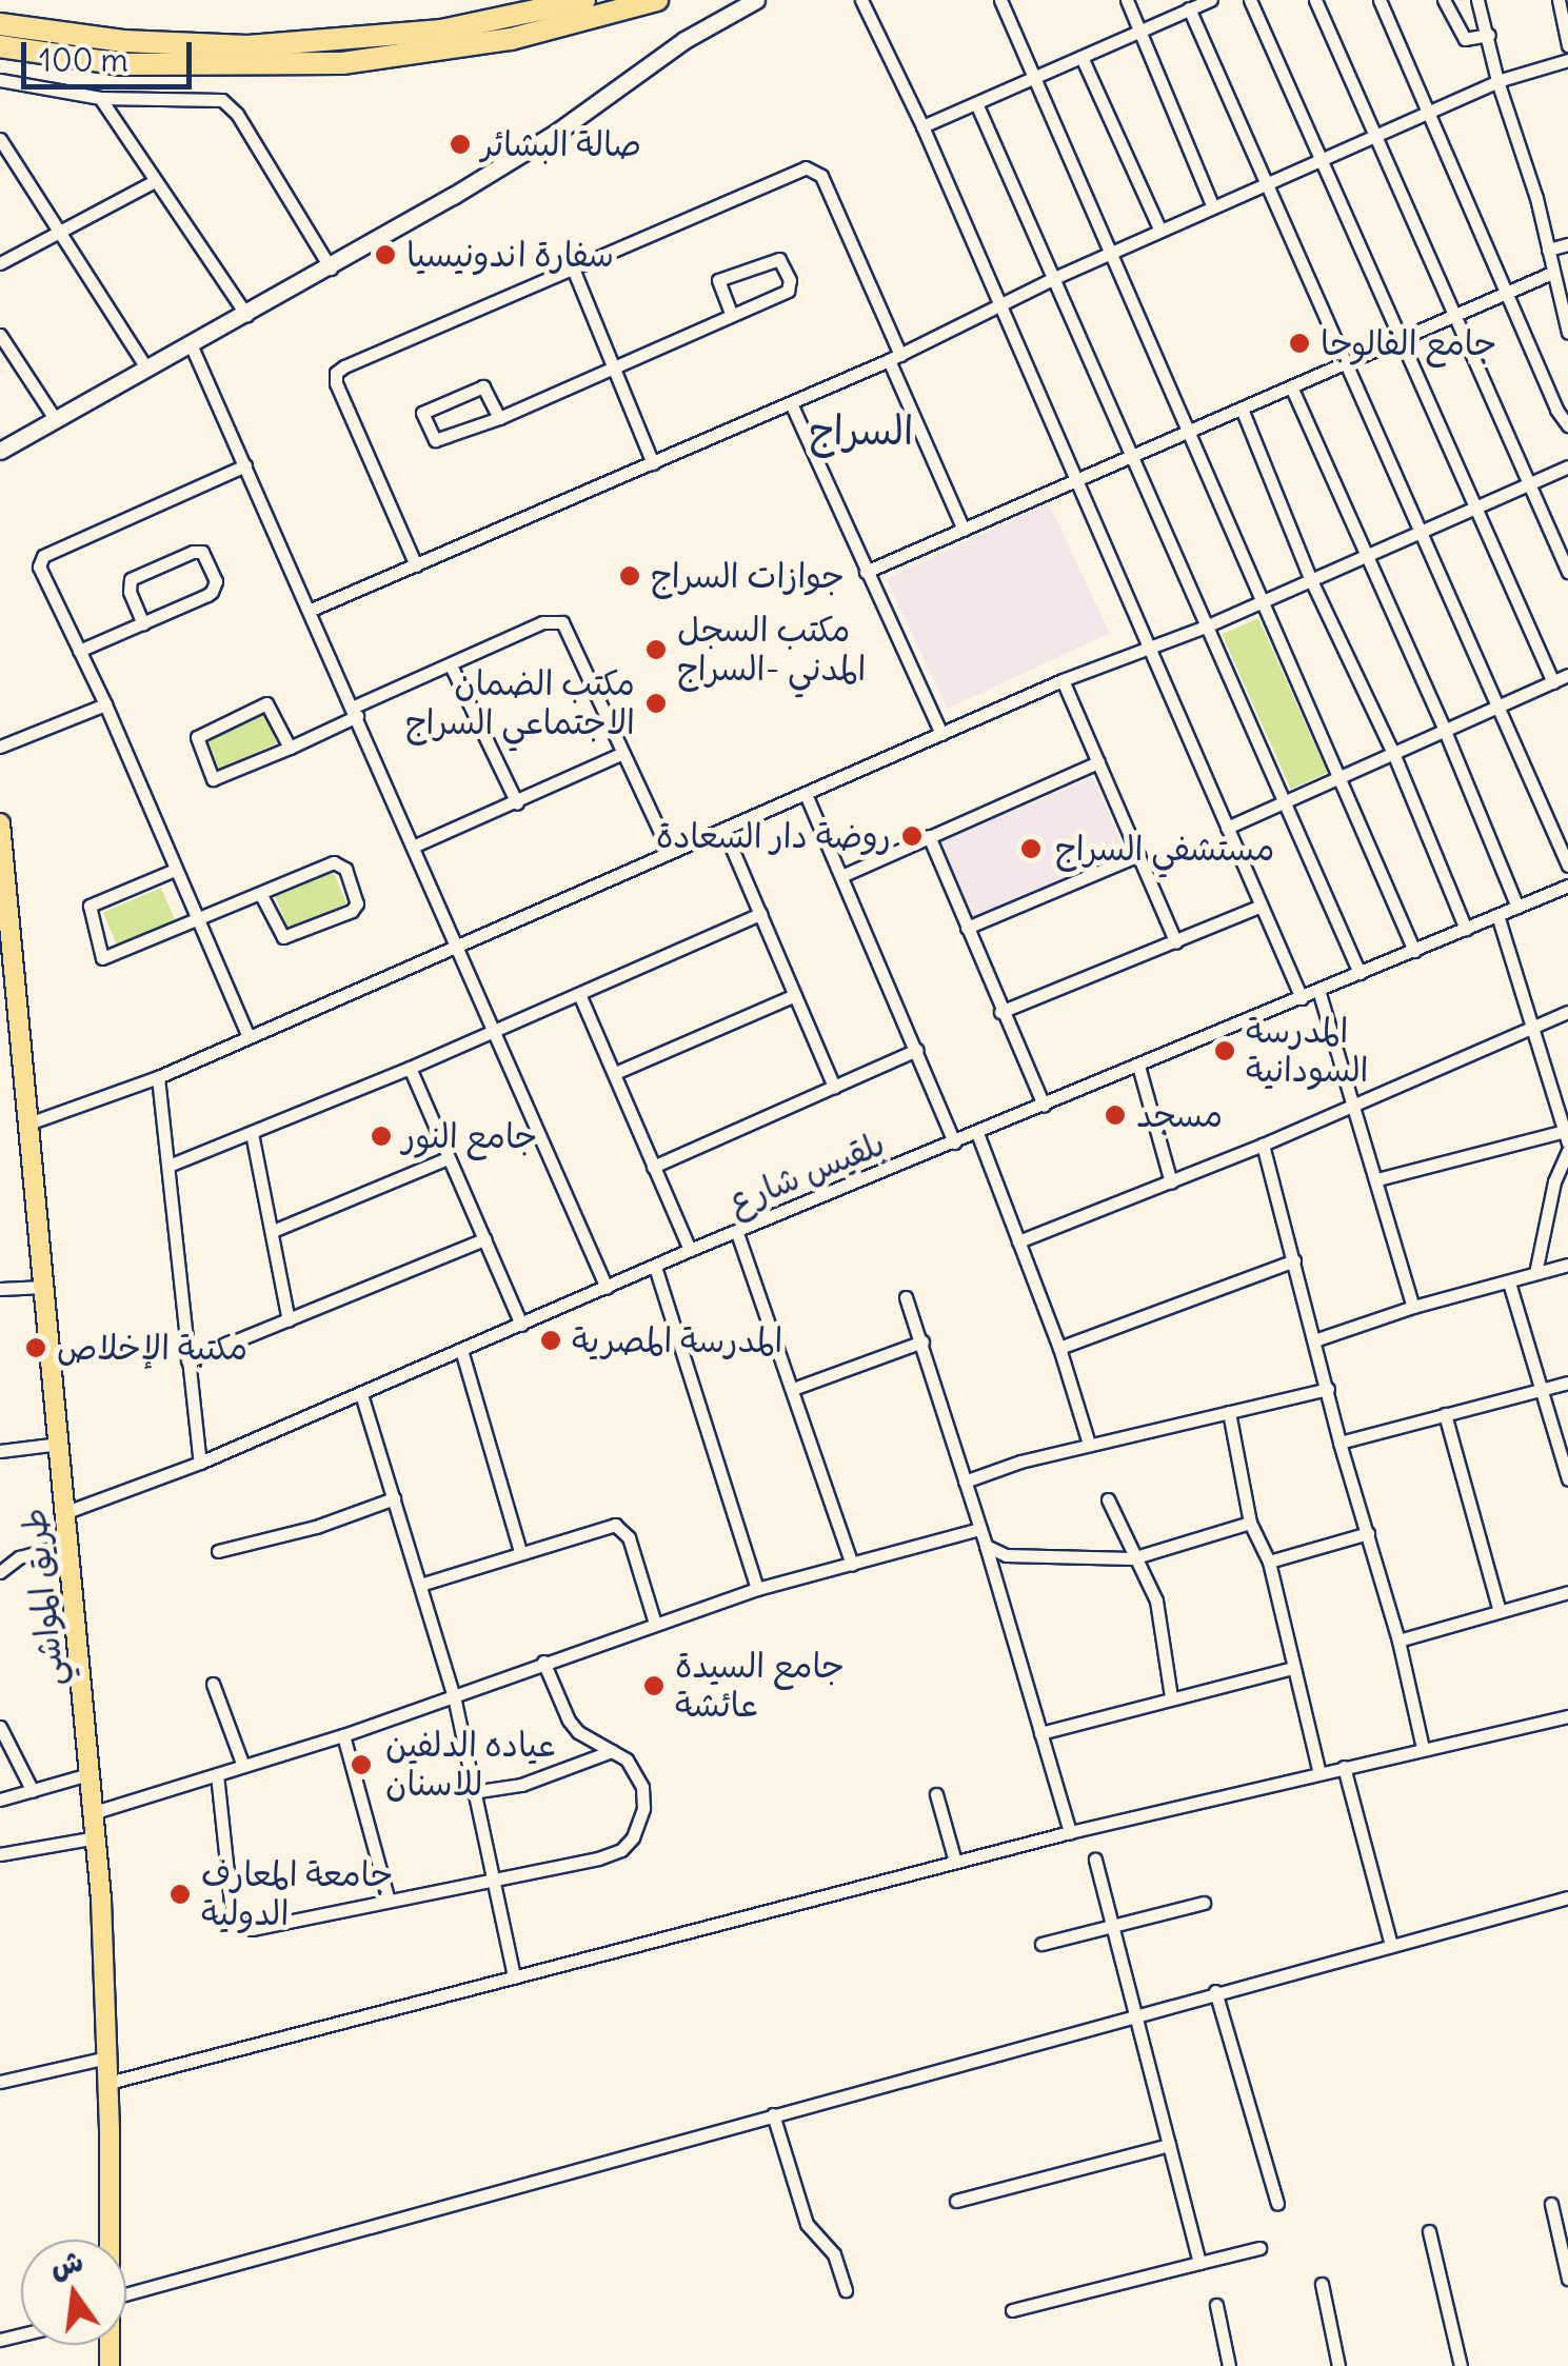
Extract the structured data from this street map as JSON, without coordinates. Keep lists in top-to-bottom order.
{
  "streets": {
    "main road": ["طريق المواشي"],
    "street": ["بلقيس شارع"]
  },
  "crossings": [
    ["بلقيس شارع", "طريق المواشي"]
  ],
  "districts": ["السراج"],
  "places": [
    "صالة البشائر",
    "سفارة اندونيسيا",
    "جامع الفالوجا",
    "جوازات السراج",
    "مكتب السجل المدني -السراج",
    "مكتب الضمان الاجتماعي السراج",
    "روضة دار السعادة",
    "مستشفي السراج",
    "المدرسة السودانية",
    "مسجد",
    "جامع النور",
    "المدرسة المصرية",
    "مكتبة الإخلاص",
    "جامع السيدة عائشة",
    "عياده الدلفين للاسنان",
    "جامعة المعارف الدولية"
  ],
  "scale_bar": "100 m",
  "north": "top"
}
